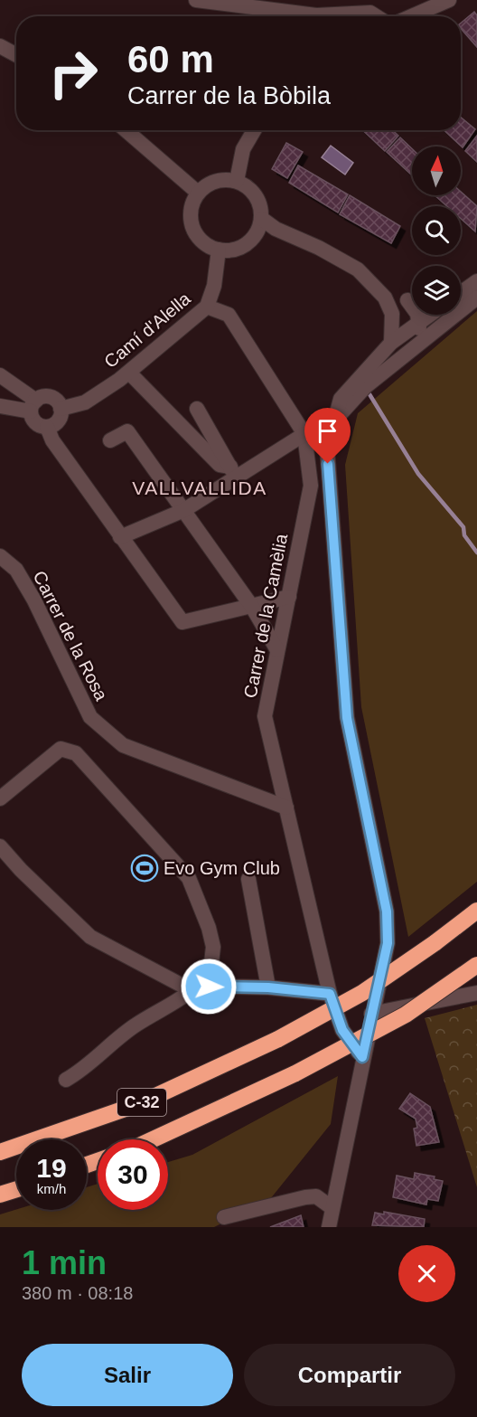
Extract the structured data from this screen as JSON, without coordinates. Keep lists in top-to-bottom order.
{
  "streets": {
    "highway": ["C-32"],
    "street": ["Camí d'Alella", "Carrer de la Camèlia", "Carrer de la Rosa"]
  },
  "crossings": [
    ["Carrer de la Camèlia", "Carrer de la Rosa"]
  ],
  "districts": ["VALLVALLIDA"],
  "places": {
    "sports": ["Evo Gym Club"]
  },
  "north": "top",
  "page": {
    "turn": ["60 m", "Carrer de la Bòbila"],
    "speed": "19 km/h",
    "limit": "30",
    "heading": ["1 min", "380 m · 08:18"],
    "buttons": ["Salir", "Compartir"]
  }
}
